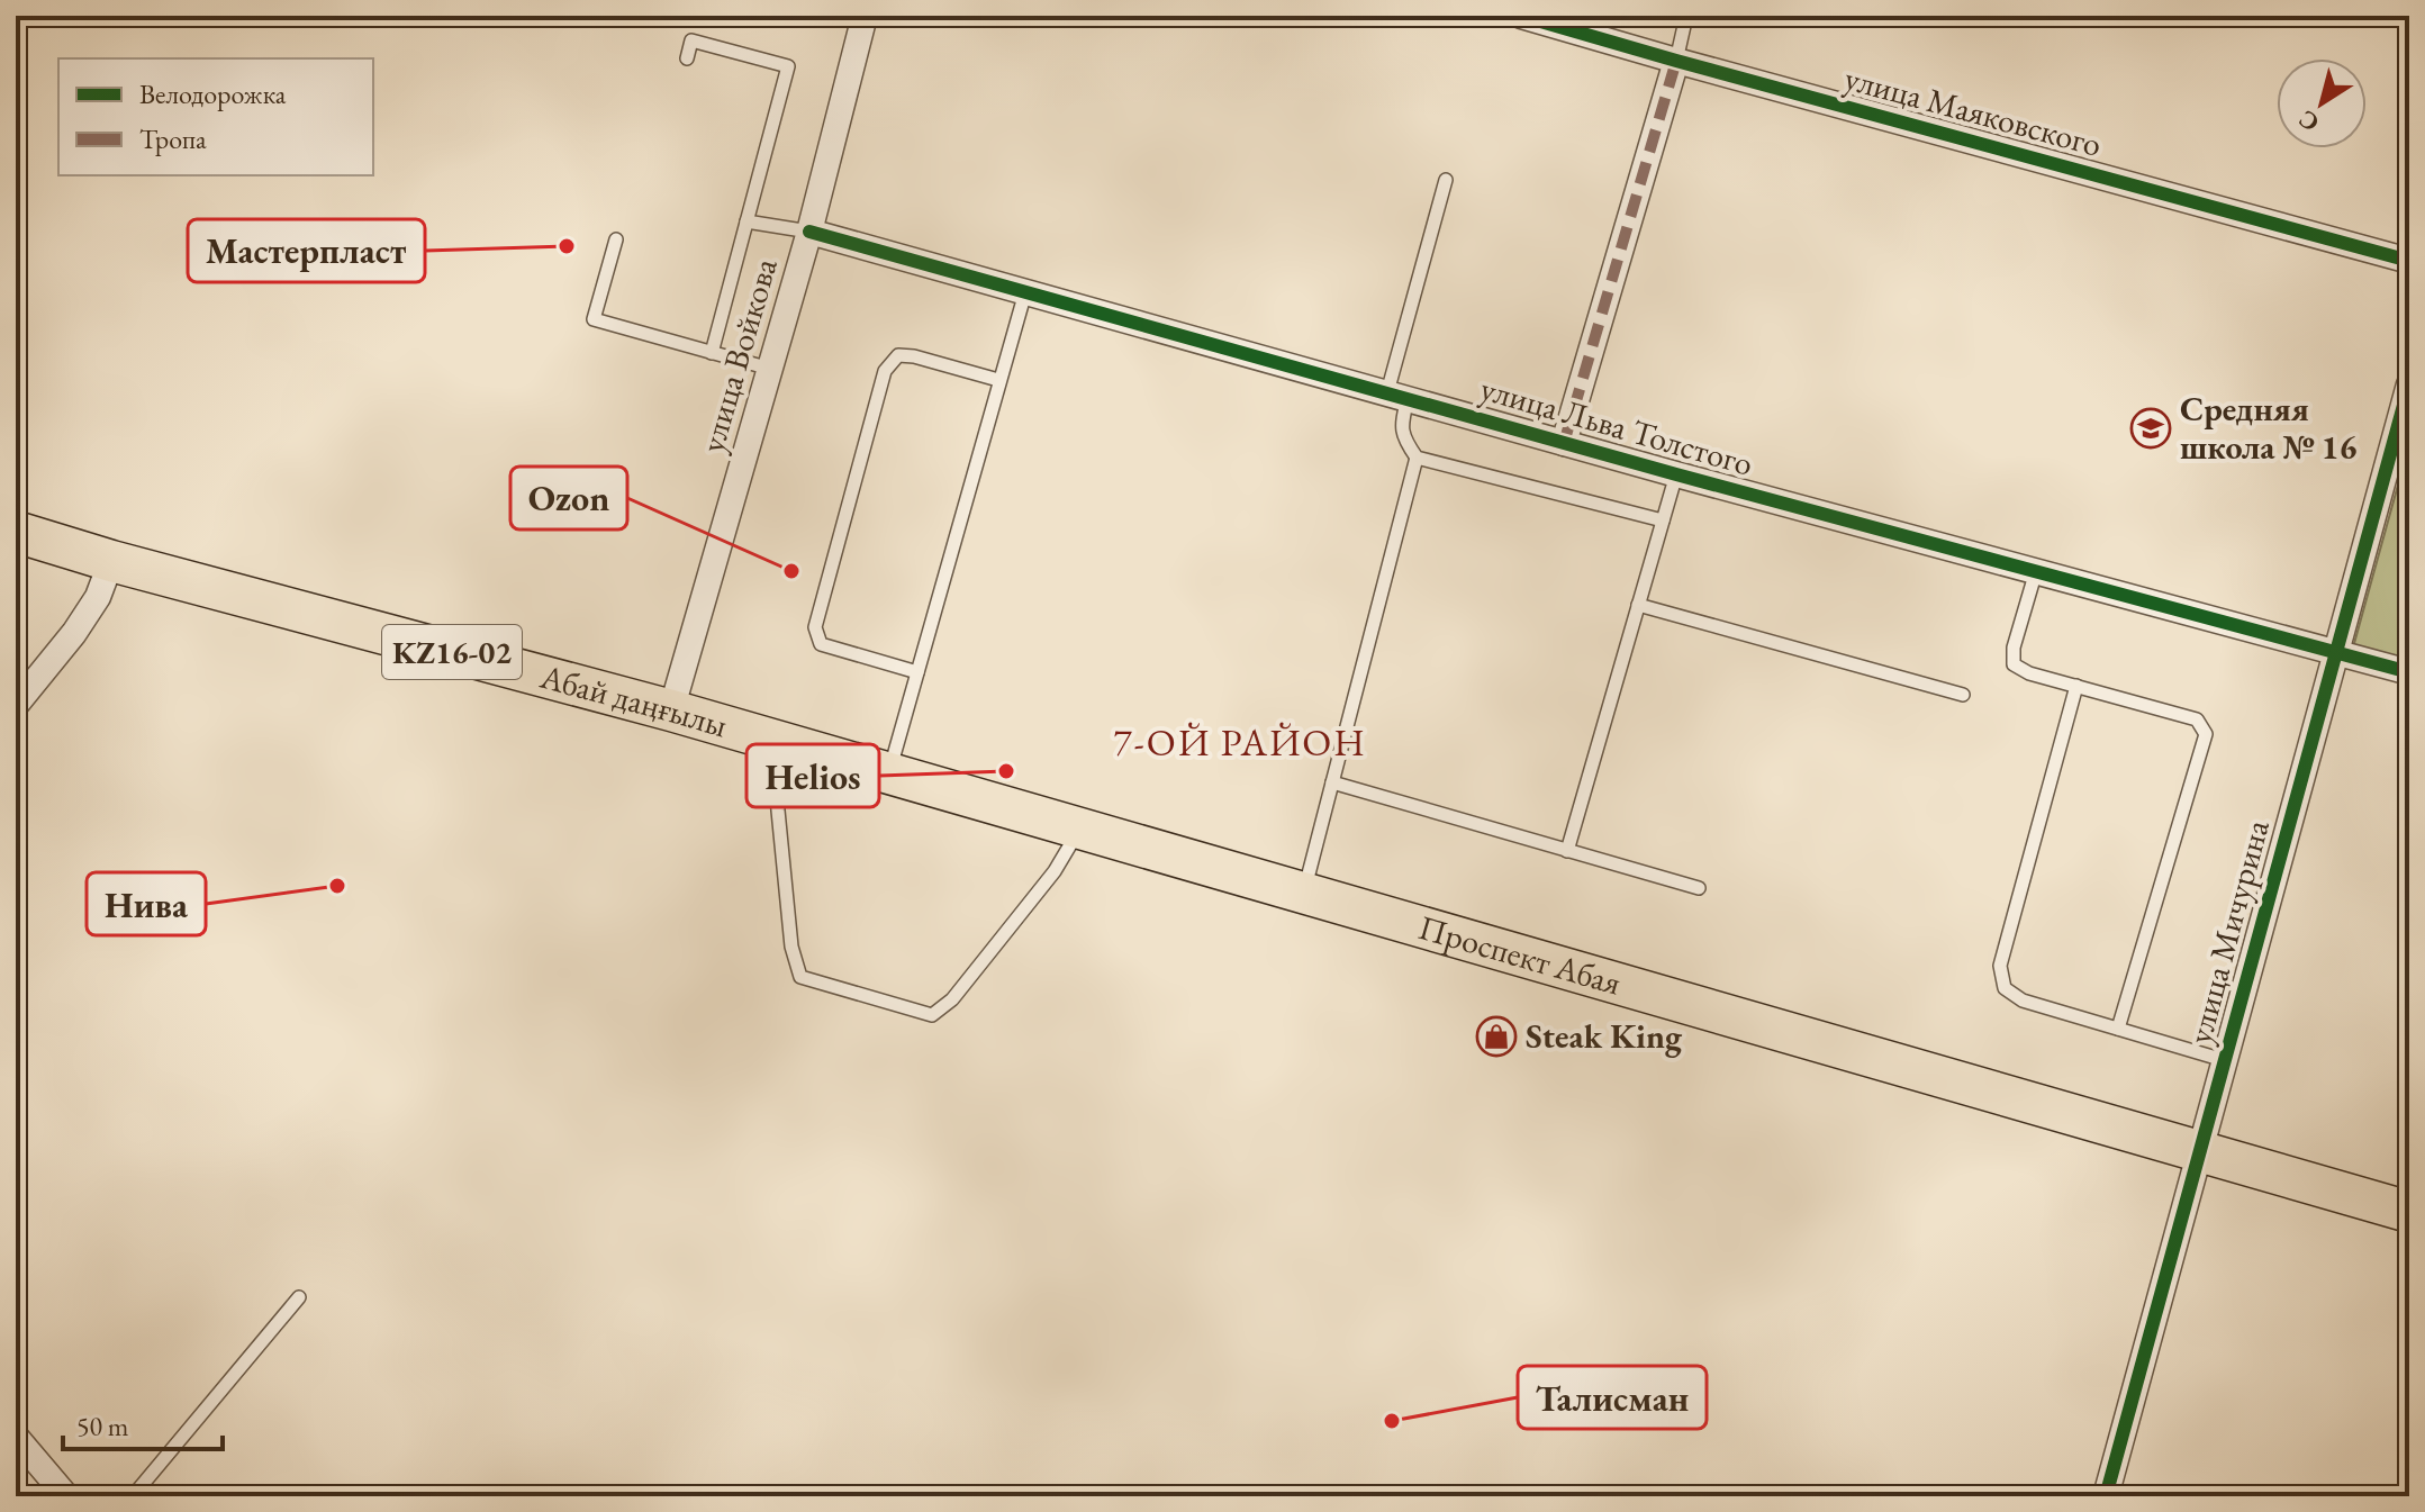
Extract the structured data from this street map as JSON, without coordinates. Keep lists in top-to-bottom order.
{
  "streets": {
    "main road": ["KZ16-02", "Абай даңғылы", "Проспект Абая"],
    "street": [
      "улица Маяковского",
      "улица Войкова",
      "улица Льва Толстого",
      "улица Мичурина"
    ]
  },
  "crossings": [
    ["улица Войкова", "улица Льва Толстого"],
    ["улица Войкова", "Абай даңғылы"],
    ["улица Льва Толстого", "улица Мичурина"],
    ["Абай даңғылы", "Проспект Абая"],
    ["улица Мичурина", "Проспект Абая"]
  ],
  "districts": ["7-ОЙ РАЙОН"],
  "places": {
    "other": [
      "Мастерпласт",
      "Ozon",
      "Helios",
      "Нива",
      "Талисман"
    ],
    "school or university": ["Средняя школа № 16"],
    "shop": ["Steak King"]
  },
  "legend": ["Велодорожка", "Тропа"],
  "scale_bar": "50 m",
  "north": "bottom left"
}
